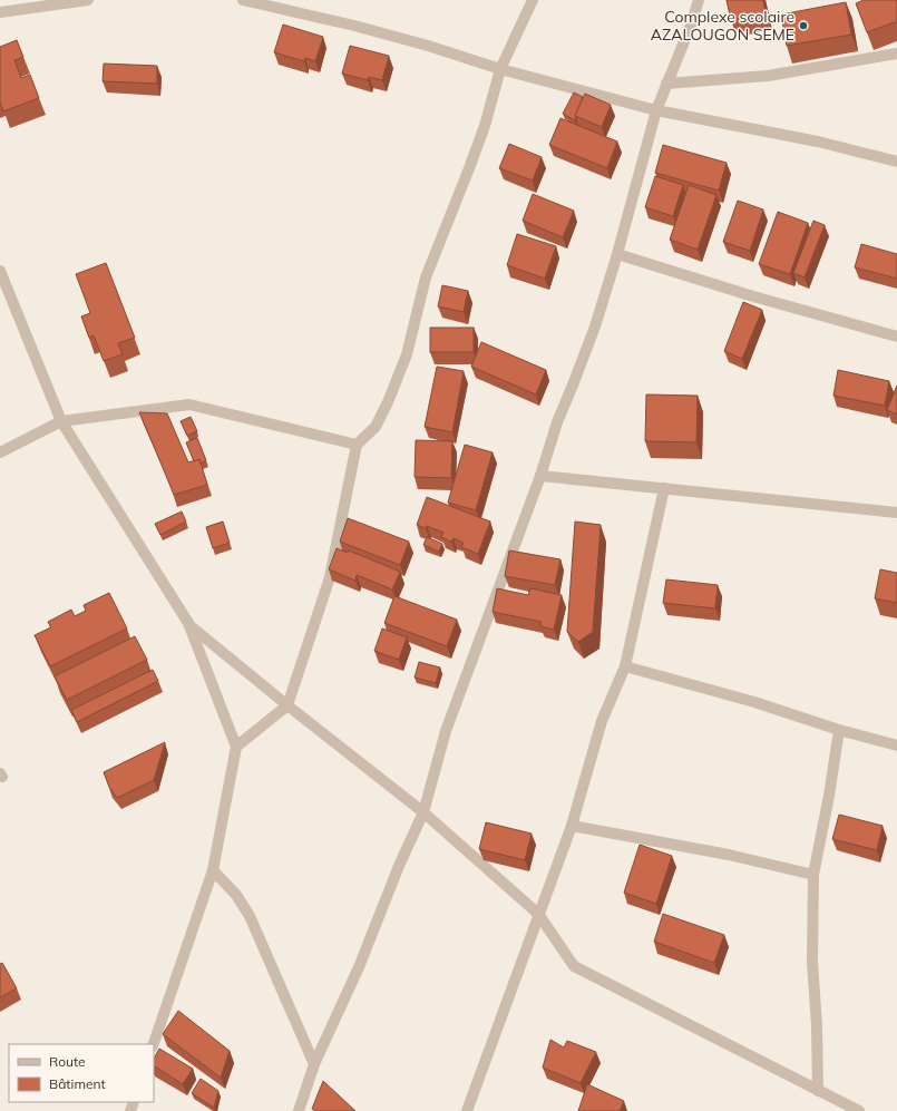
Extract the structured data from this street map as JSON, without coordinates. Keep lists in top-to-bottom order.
{
  "places": ["Complexe scolaire AZALOUGON SEME"],
  "legend": ["Route", "Bâtiment"]
}
